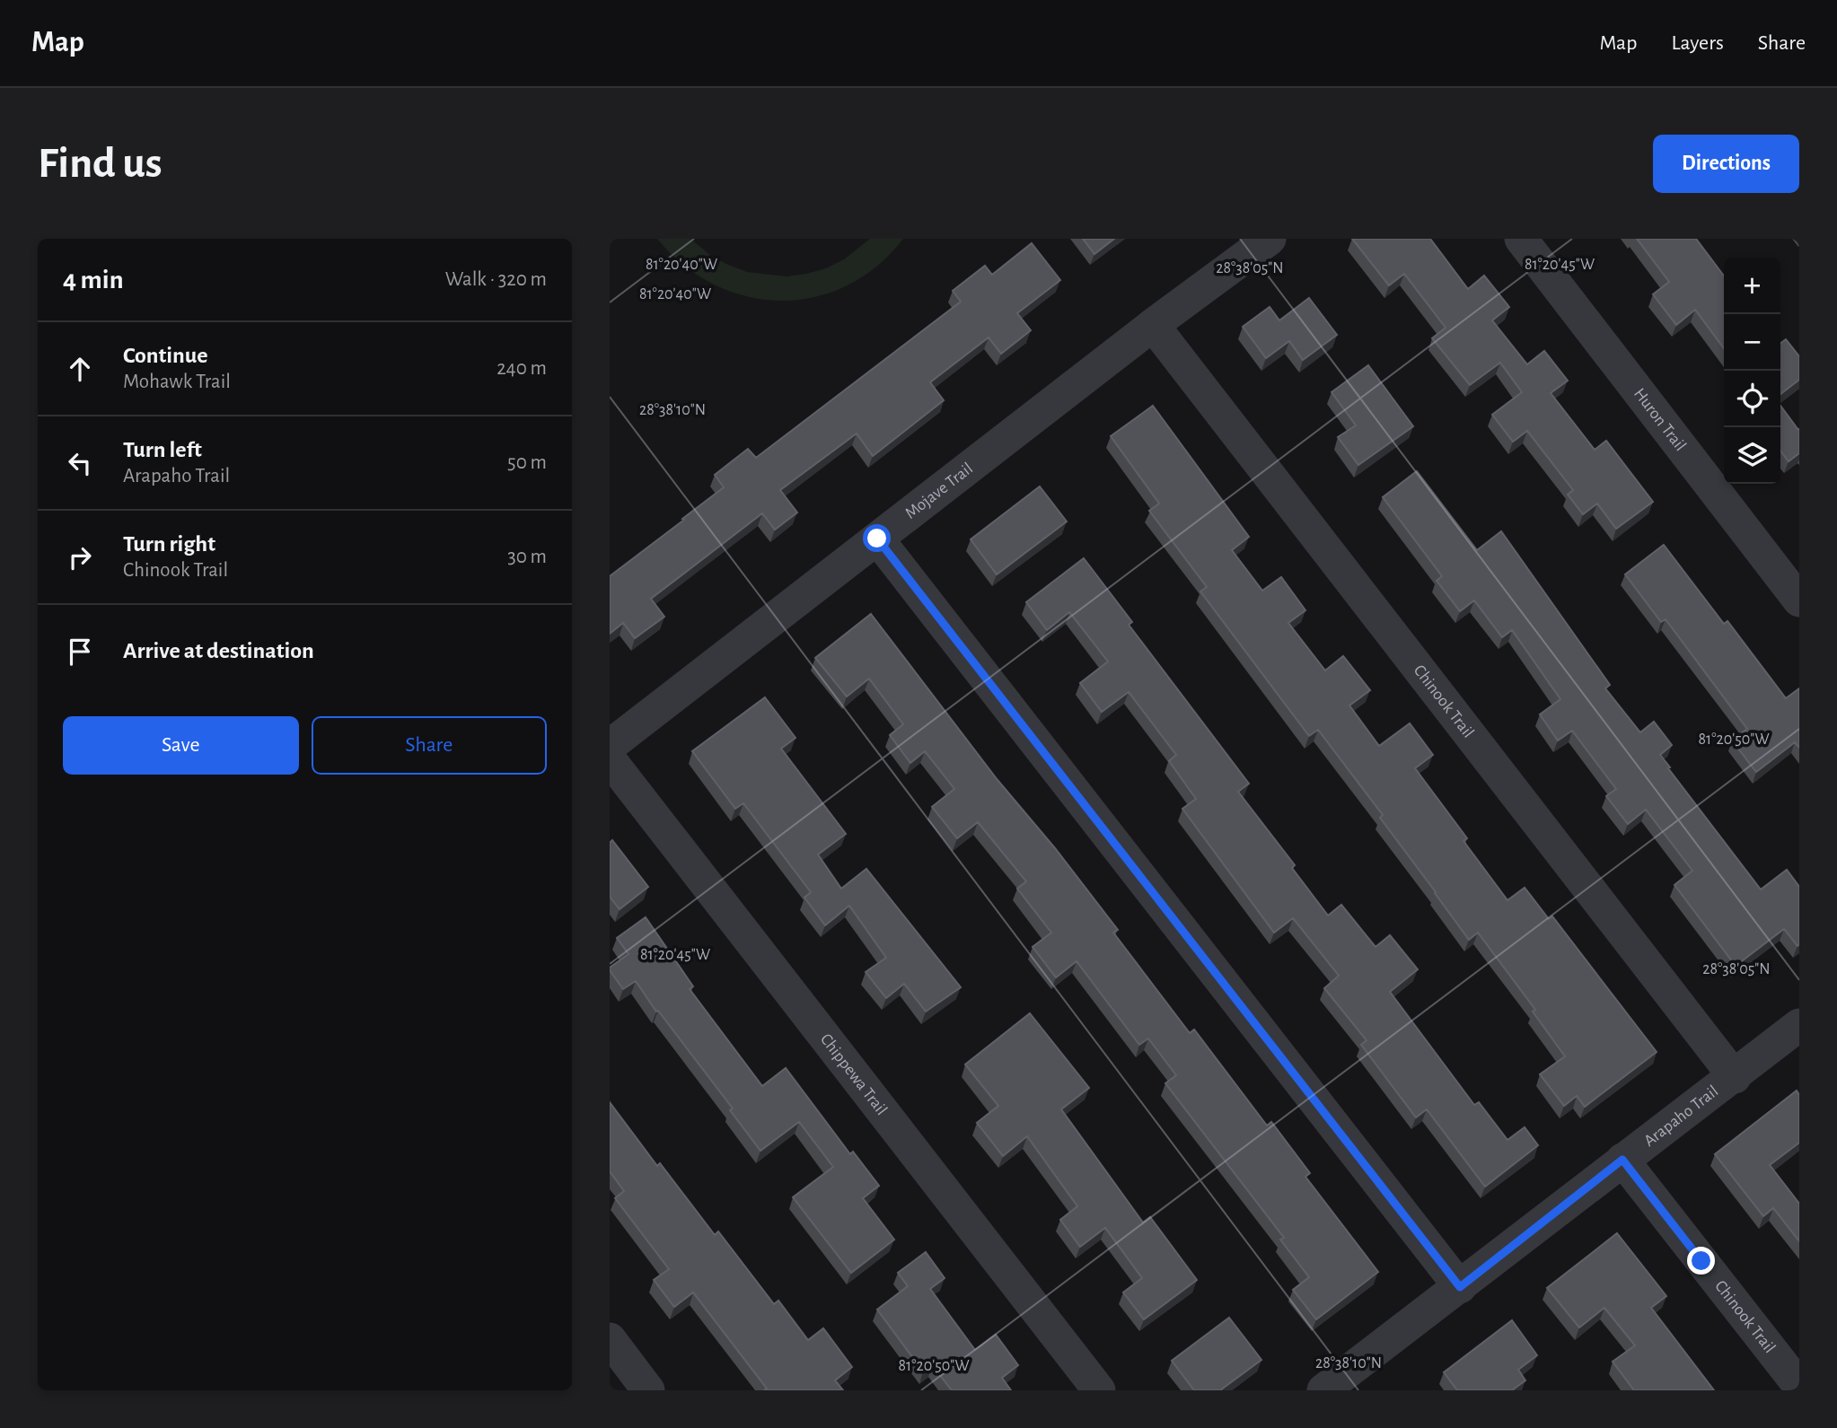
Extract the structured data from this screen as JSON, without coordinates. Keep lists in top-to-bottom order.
{
  "streets": {
    "street": [
      "Huron Trail",
      "Mojave Trail",
      "Chinook Trail",
      "Chippewa Trail",
      "Arapaho Trail"
    ]
  },
  "crossings": [
    ["Mojave Trail", "Chinook Trail"],
    ["Chinook Trail", "Arapaho Trail"]
  ],
  "page": {
    "header": "Map",
    "nav": ["Map", "Layers", "Share"],
    "buttons": [
      "Directions",
      ["Save", "Share"]
    ],
    "title": "Find us",
    "heading": ["4 min", "Walk · 320 m"],
    "map_buttons": ["+", "−"],
    "list": [
      ["Continue", "Mohawk Trail", "240 m"],
      ["Turn left", "Arapaho Trail", "50 m"],
      ["Turn right", "Chinook Trail", "30 m"],
      "Arrive at destination"
    ]
  },
  "coordinates": [
    "81°20'40\"W",
    "81°20'45\"W",
    "28°38'05\"N",
    "28°38'10\"N",
    "81°20'50\"W"
  ]
}
